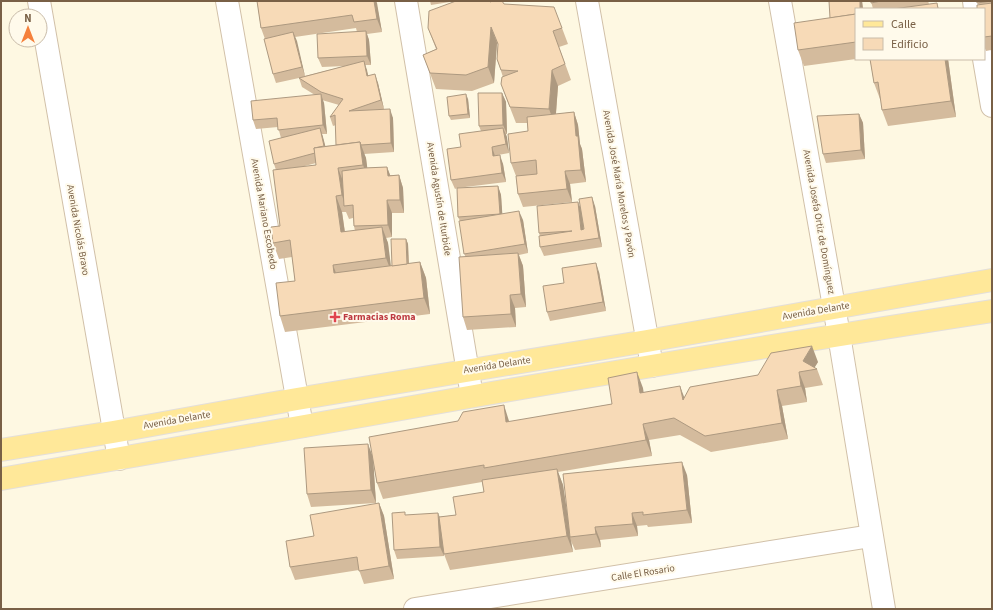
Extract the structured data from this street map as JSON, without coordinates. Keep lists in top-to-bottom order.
{
  "streets": {
    "main road": ["Avenida Delante"],
    "street": [
      "Avenida José María Morelos y Pavón",
      "Avenida Agustín de Iturbide",
      "Avenida Mariano Escobedo",
      "Avenida Josefa Ortiz de Domínguez",
      "Avenida Nicolás Bravo",
      "Calle El Rosario"
    ]
  },
  "crossings": [
    ["Avenida José María Morelos y Pavón", "Avenida Delante"],
    ["Avenida Agustín de Iturbide", "Avenida Delante"],
    ["Avenida Mariano Escobedo", "Avenida Delante"],
    ["Avenida Josefa Ortiz de Domínguez", "Avenida Delante"],
    ["Avenida Josefa Ortiz de Domínguez", "Calle El Rosario"],
    ["Avenida Nicolás Bravo", "Avenida Delante"]
  ],
  "places": {
    "health": ["Farmacias Roma"]
  },
  "legend": ["Calle", "Edificio"],
  "north": "top"
}
